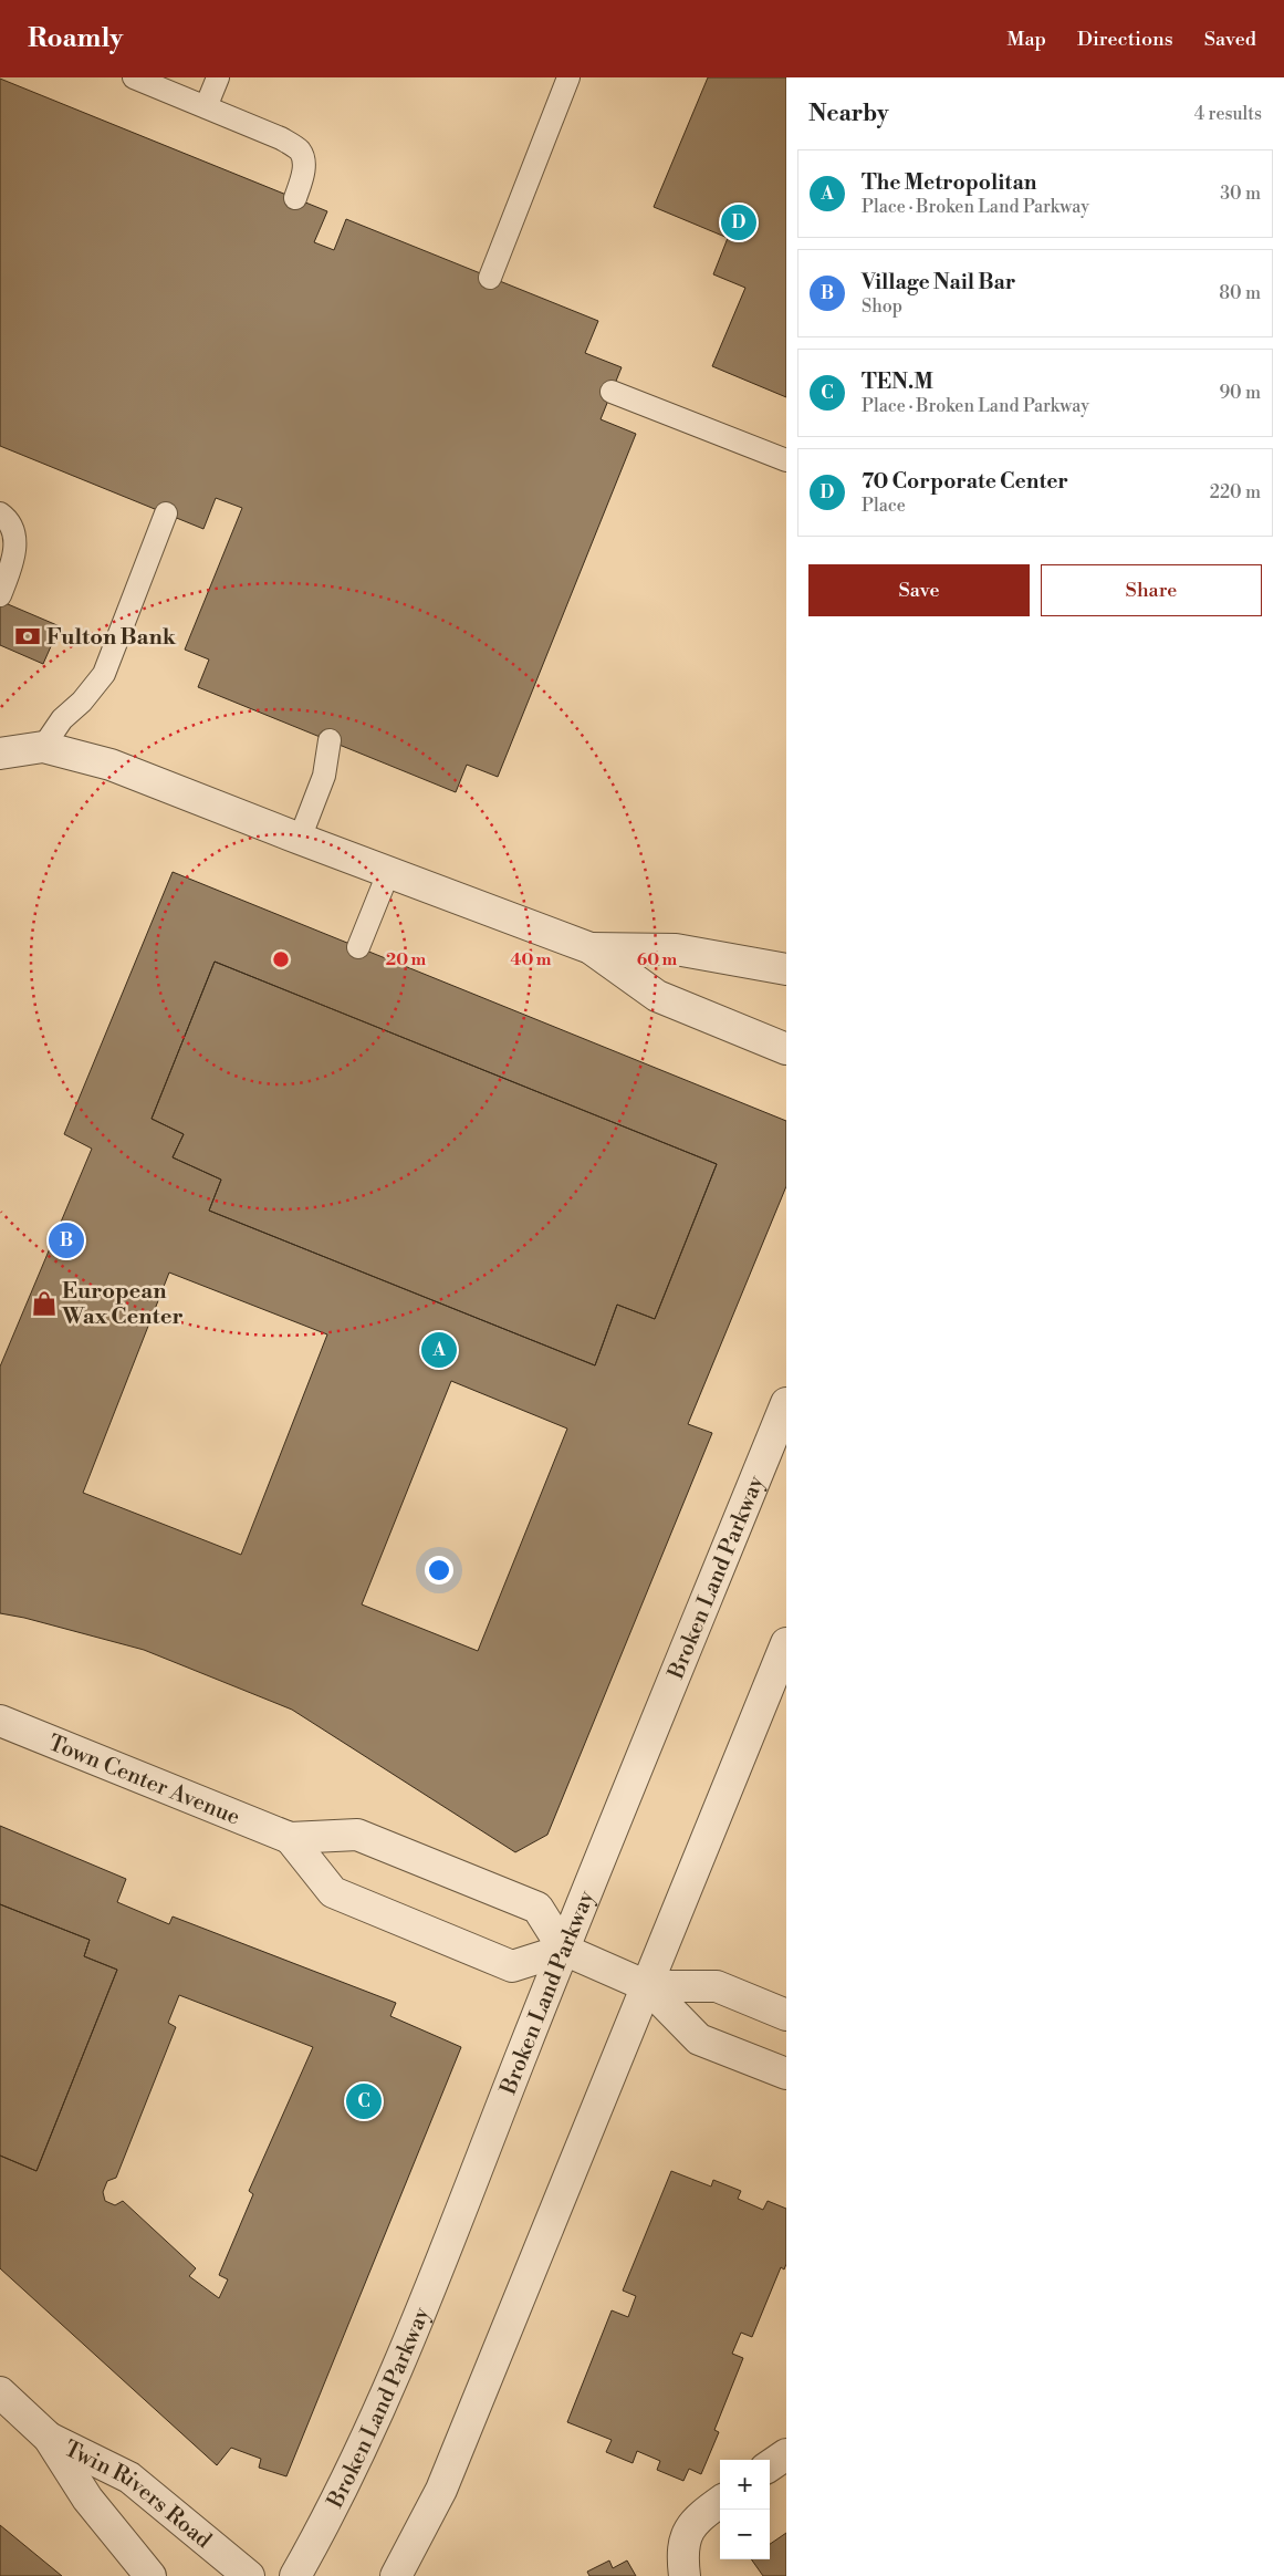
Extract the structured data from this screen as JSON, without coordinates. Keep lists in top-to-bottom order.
{
  "streets": {
    "street": ["Broken Land Parkway", "Town Center Avenue", "Twin Rivers Road"]
  },
  "crossings": [
    ["Broken Land Parkway", "Town Center Avenue"]
  ],
  "places": {
    "bank": ["Fulton Bank"],
    "shop": ["European Wax Center"]
  },
  "page": {
    "header": "Roamly",
    "nav": ["Map", "Directions", "Saved"],
    "heading": ["Nearby", "4 results"],
    "list": [
      {
        "mark": "A",
        "name": "The Metropolitan",
        "note": "Place · Broken Land Parkway",
        "value": "30 m"
      },
      {
        "mark": "B",
        "name": "Village Nail Bar",
        "note": "Shop",
        "value": "80 m"
      },
      {
        "mark": "C",
        "name": "TEN.M",
        "note": "Place · Broken Land Parkway",
        "value": "90 m"
      },
      {
        "mark": "D",
        "name": "70 Corporate Center",
        "note": "Place",
        "value": "220 m"
      }
    ],
    "pins": [
      "D",
      "B",
      "A",
      "C"
    ],
    "buttons": ["Save", "Share"],
    "map_buttons": ["+", "−"]
  },
  "rings": ["20 m", "40 m", "60 m"]
}
